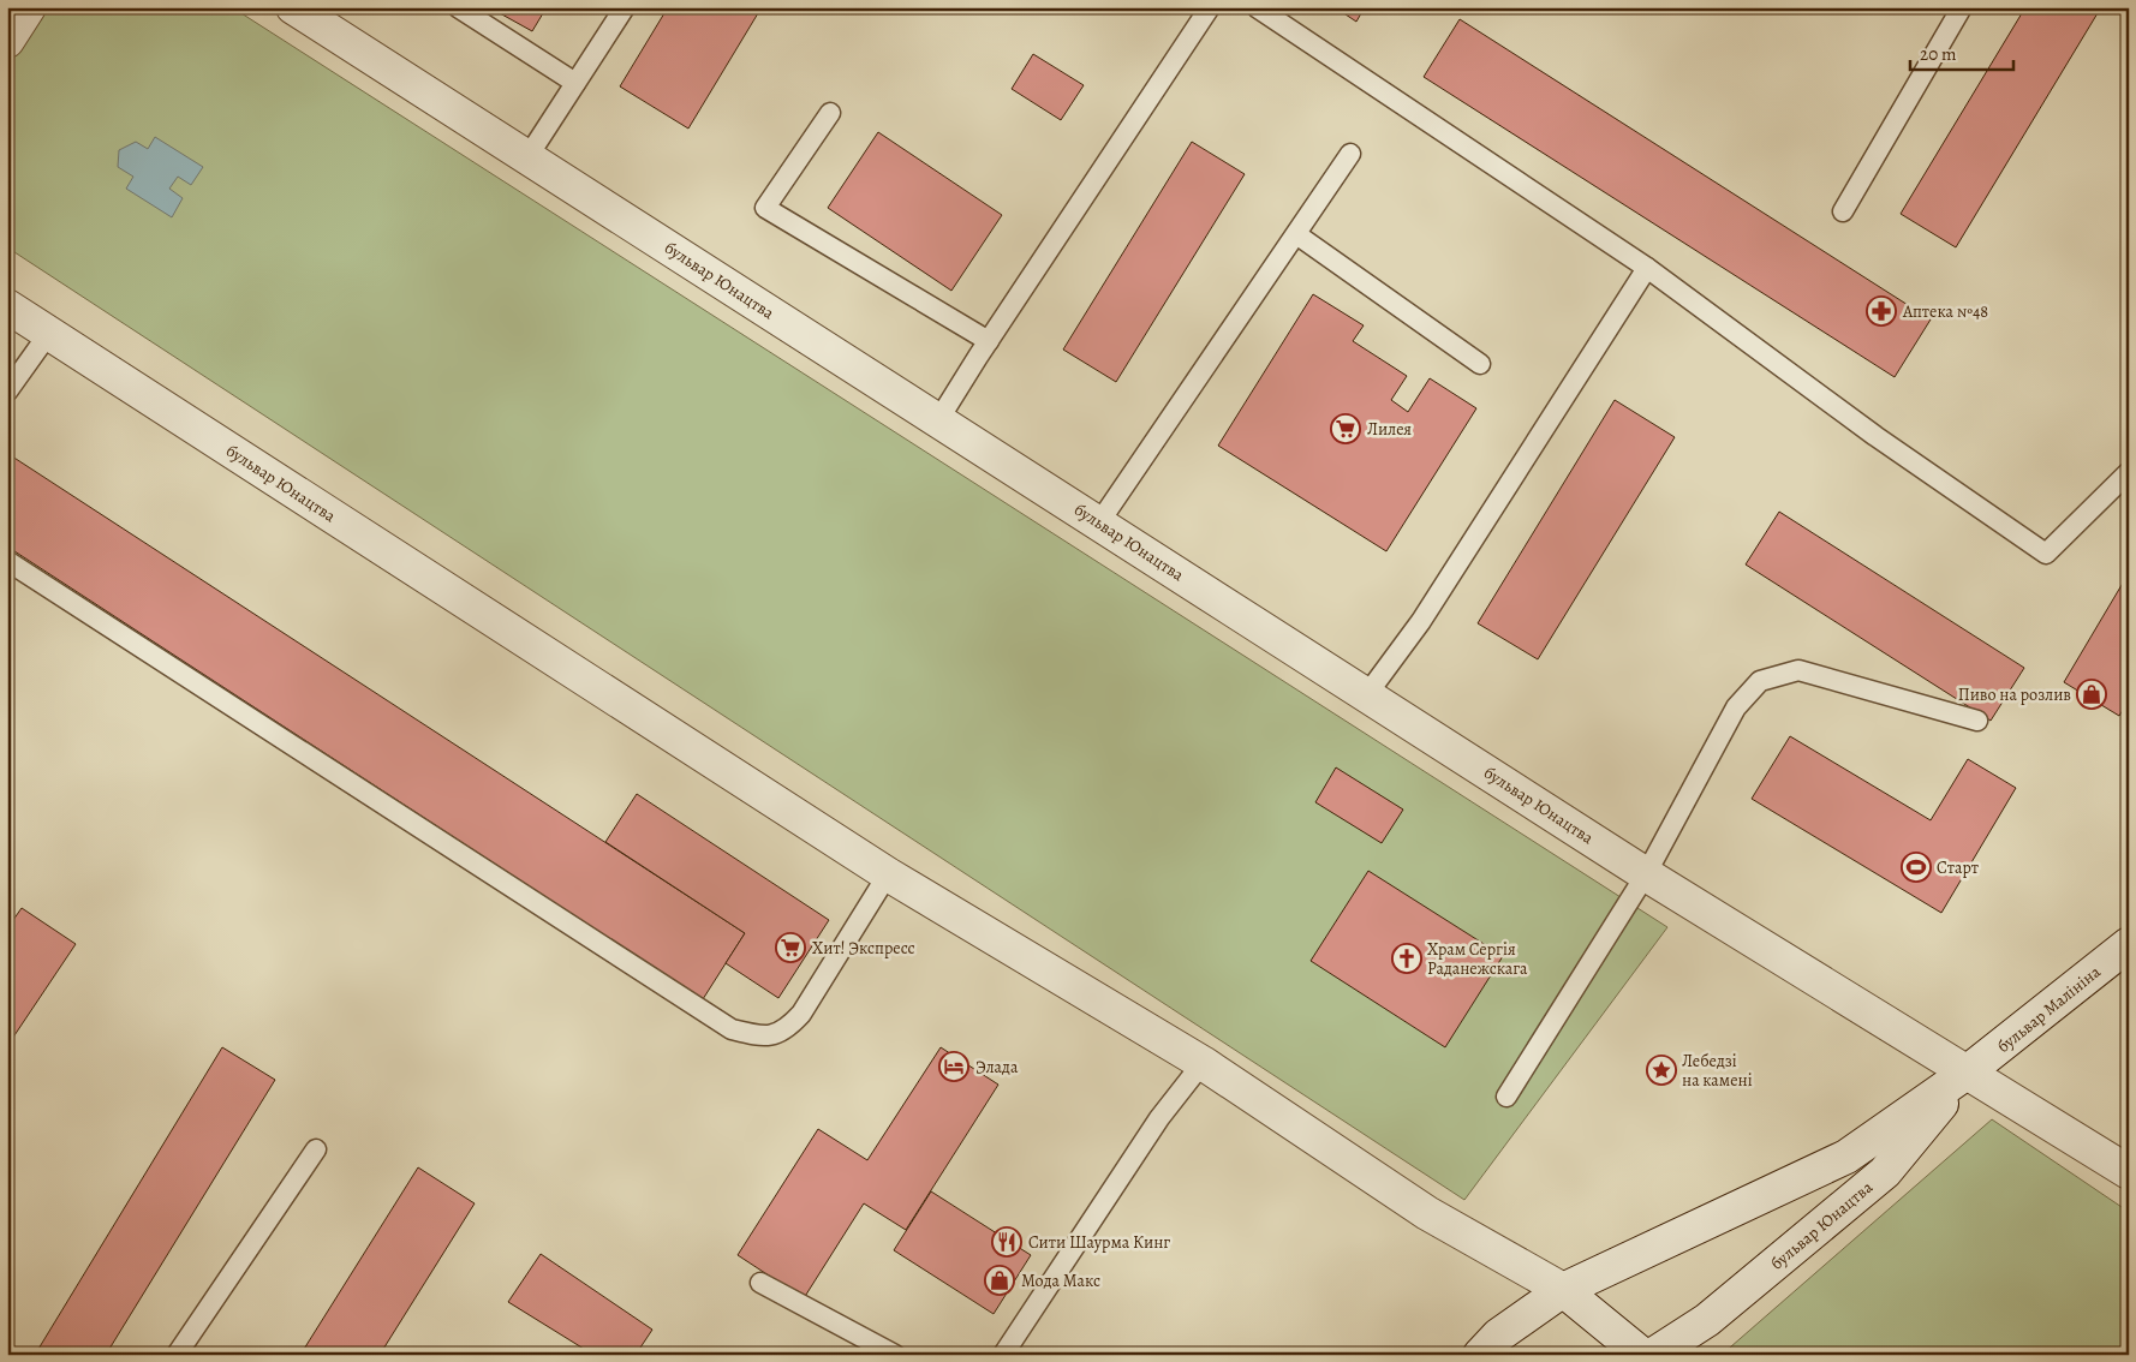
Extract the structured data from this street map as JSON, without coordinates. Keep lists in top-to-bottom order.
{
  "streets": {
    "street": ["бульвар Юнацтва", "бульвар Малініна"]
  },
  "crossings": [
    ["бульвар Юнацтва", "бульвар Малініна"]
  ],
  "places": {
    "pharmacy": ["Аптека №48"],
    "supermarket": ["Лилея", "Хит! Экспресс"],
    "shop": ["Пиво на розлив", "Мода Макс"],
    "sports": ["Старт"],
    "church": ["Храм Сергія Раданежскага"],
    "hotel": ["Элада"],
    "place": ["Лебедзі на камені"],
    "restaurant": ["Сити Шаурма Кинг"]
  },
  "scale_bar": "20 m"
}
